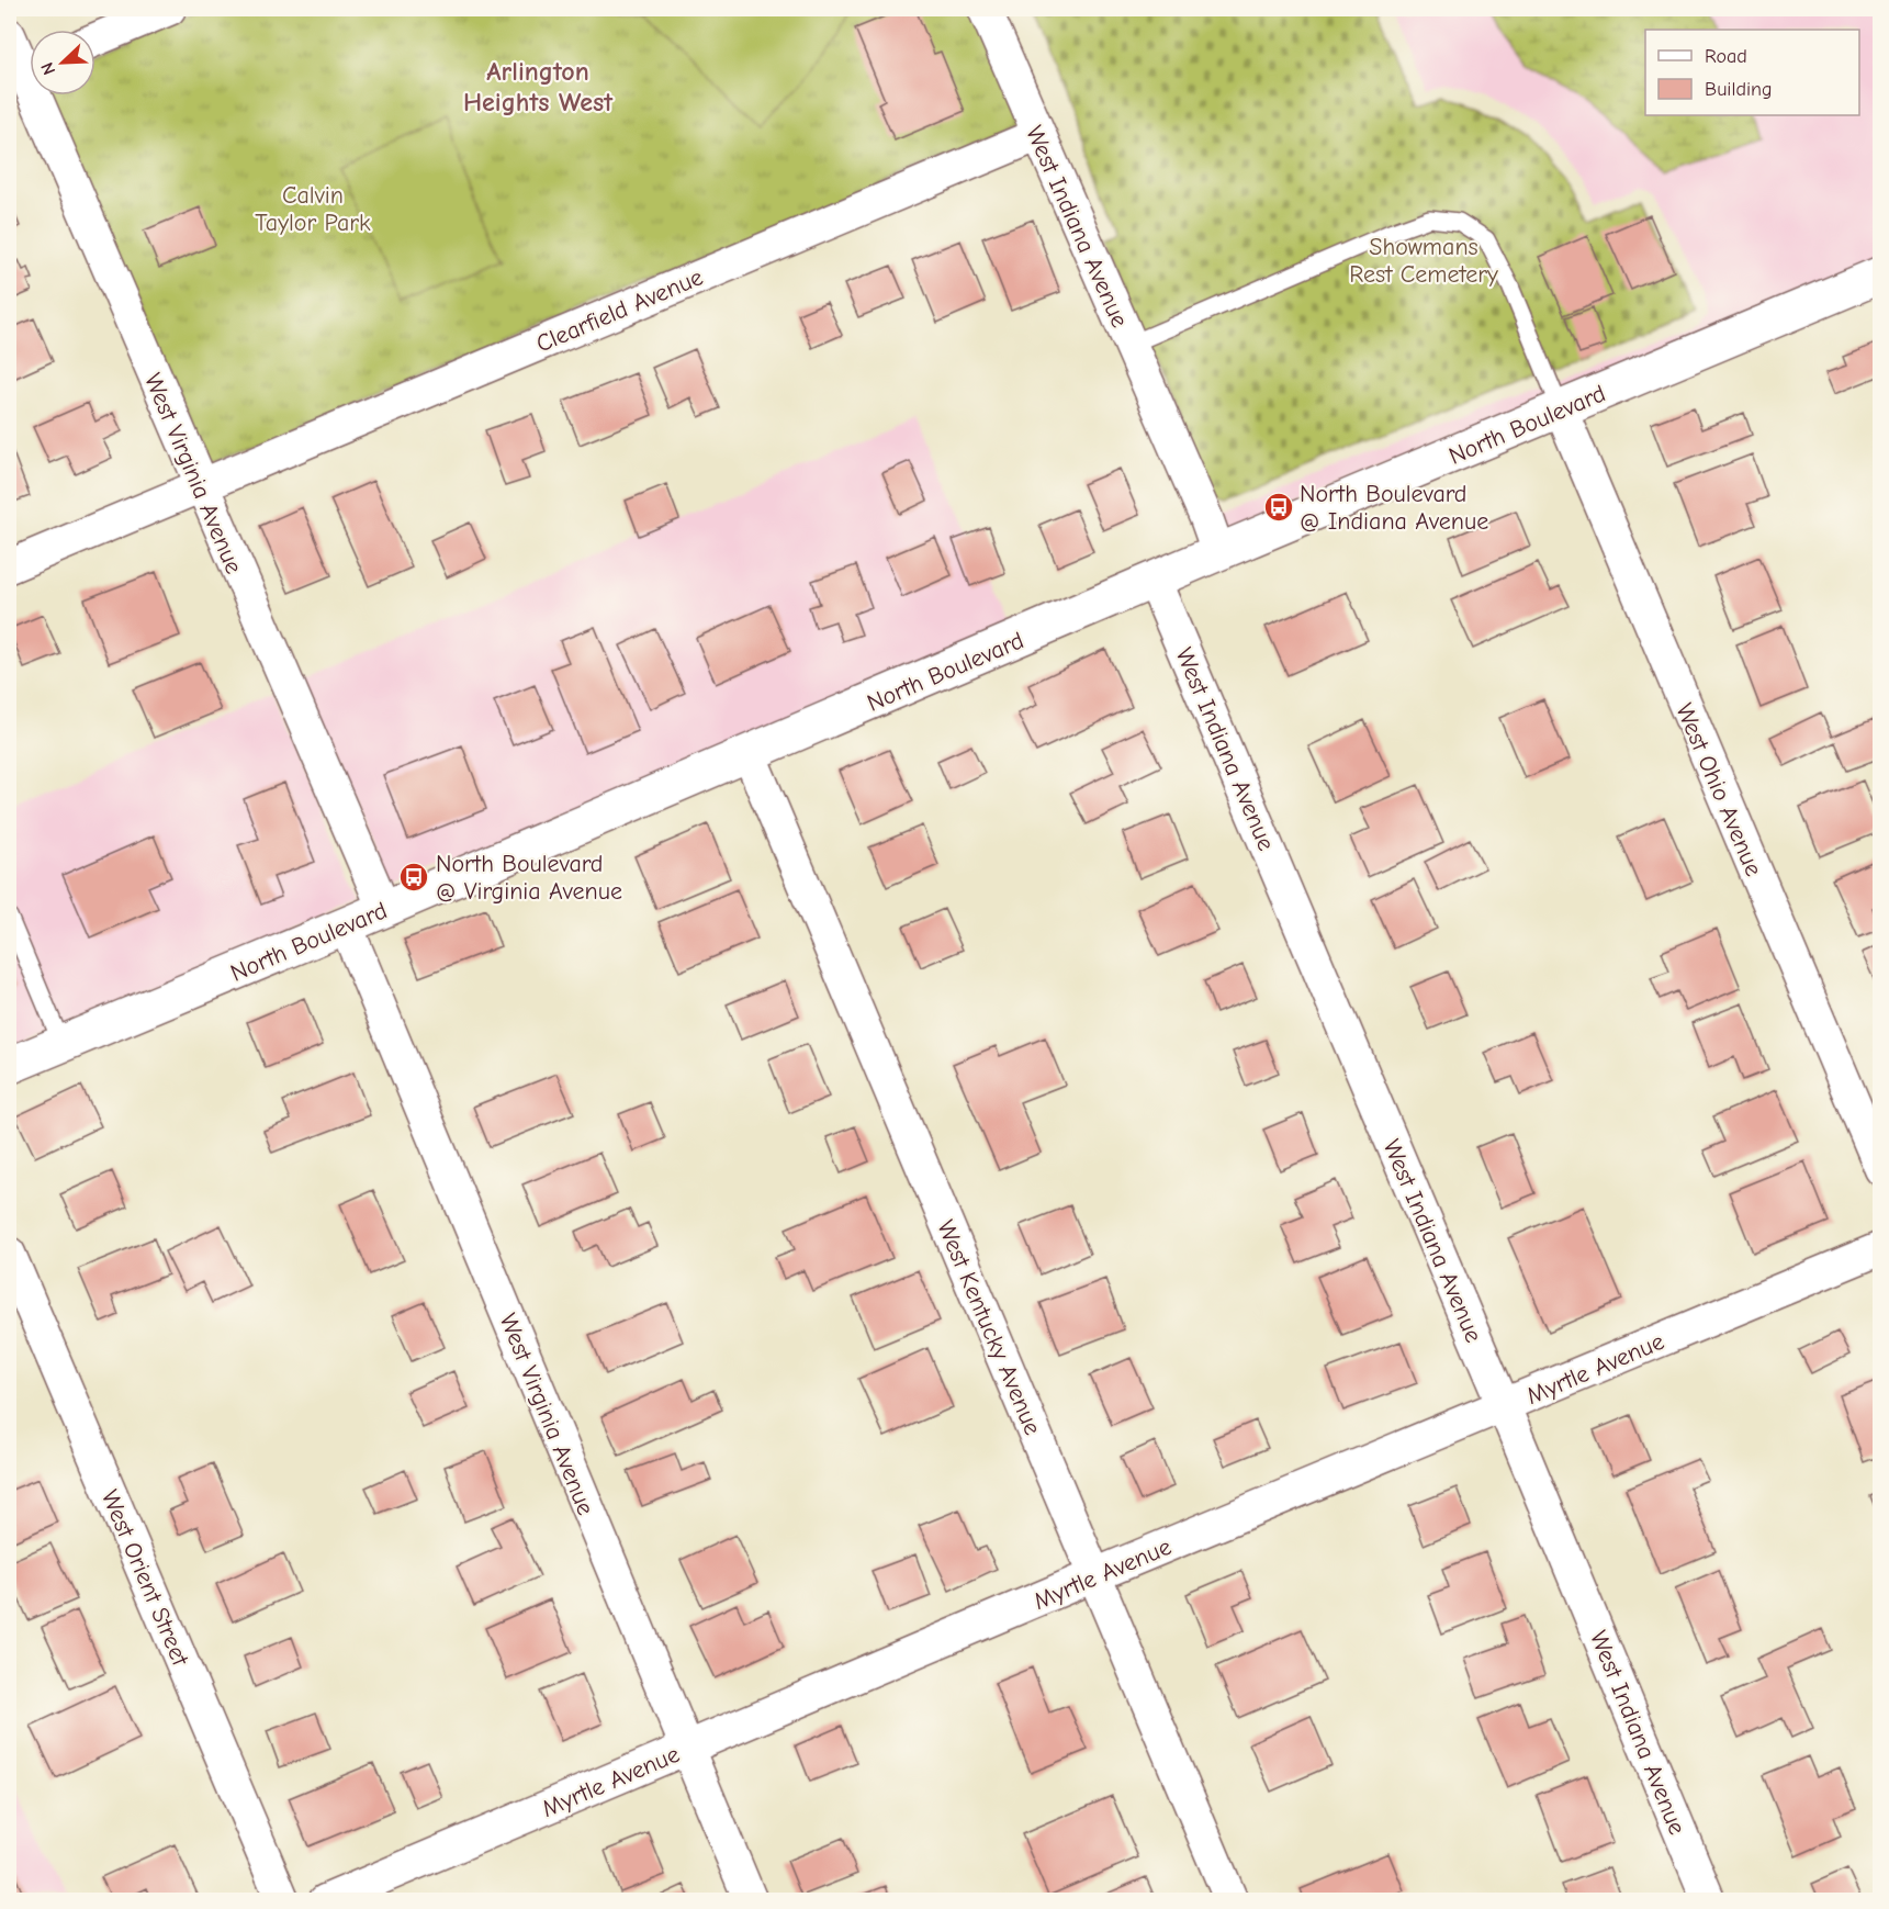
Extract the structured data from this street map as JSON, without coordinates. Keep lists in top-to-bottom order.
{
  "streets": {
    "street": [
      "West Indiana Avenue",
      "Clearfield Avenue",
      "North Boulevard",
      "West Virginia Avenue",
      "West Ohio Avenue",
      "West Kentucky Avenue",
      "Myrtle Avenue",
      "West Orient Street"
    ]
  },
  "crossings": [
    ["West Indiana Avenue", "Clearfield Avenue"],
    ["West Indiana Avenue", "North Boulevard"],
    ["West Indiana Avenue", "Myrtle Avenue"],
    ["Clearfield Avenue", "West Virginia Avenue"],
    ["North Boulevard", "West Virginia Avenue"],
    ["North Boulevard", "West Ohio Avenue"],
    ["North Boulevard", "West Kentucky Avenue"],
    ["West Virginia Avenue", "Myrtle Avenue"],
    ["West Kentucky Avenue", "Myrtle Avenue"]
  ],
  "districts": ["Arlington Heights West"],
  "parks": ["Calvin Taylor Park", "Showmans Rest Cemetery"],
  "places": {
    "bus stop": ["North Boulevard @ Indiana Avenue", "North Boulevard @ Virginia Avenue"]
  },
  "legend": ["Road", "Building"],
  "north": "bottom left"
}
